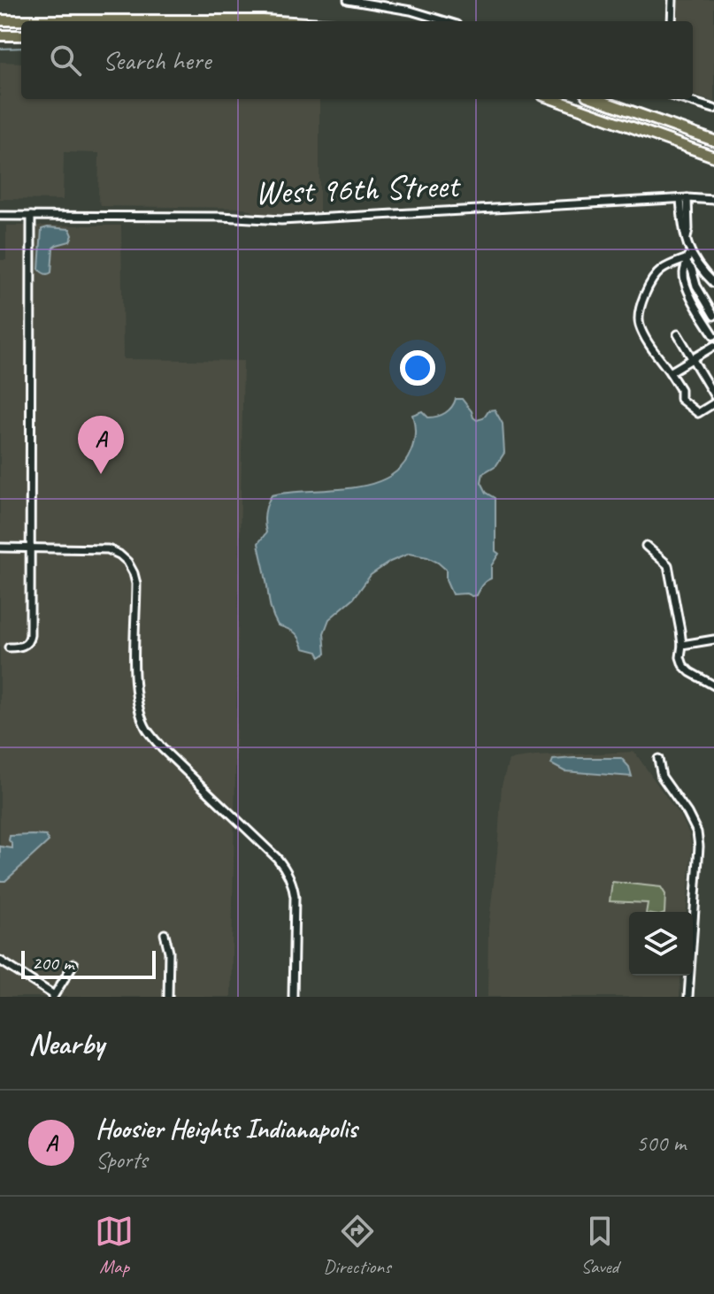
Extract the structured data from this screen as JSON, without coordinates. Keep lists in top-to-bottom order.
{
  "streets": {
    "street": ["West 96th Street"]
  },
  "scale_bar": "200 m",
  "page": {
    "search": "Search here",
    "pins": "A",
    "scale": "200 m",
    "heading": "Nearby",
    "list": [
      {
        "mark": "A",
        "name": "Hoosier Heights Indianapolis",
        "note": "Sports",
        "value": "500 m"
      }
    ],
    "nav": ["Map", "Directions", "Saved"]
  }
}
